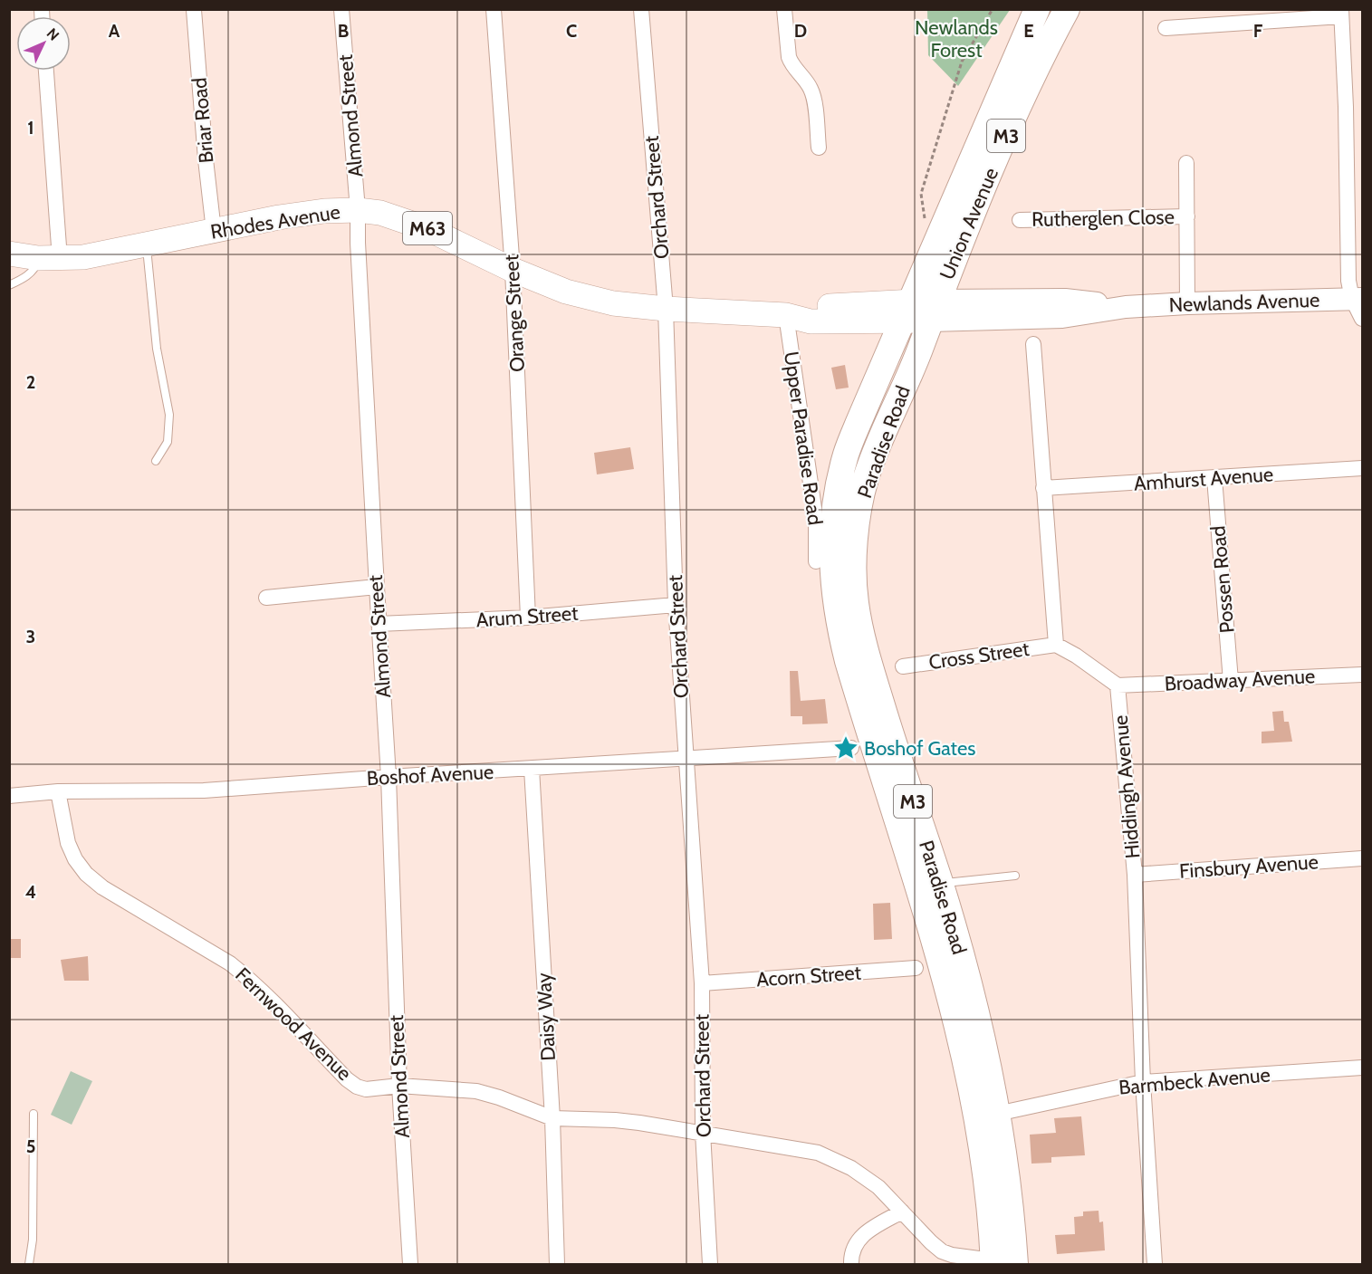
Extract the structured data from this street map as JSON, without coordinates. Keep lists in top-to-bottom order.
{
  "streets": {
    "highway": ["M3", "Union Avenue", "Paradise Road"],
    "main road": ["Rhodes Avenue", "M63", "Newlands Avenue"],
    "street": [
      "Almond Street",
      "Briar Road",
      "Orchard Street",
      "Rutherglen Close",
      "Orange Street",
      "Upper Paradise Road",
      "Amhurst Avenue",
      "Possen Road",
      "Arum Street",
      "Cross Street",
      "Broadway Avenue",
      "Boshof Avenue",
      "Hiddingh Avenue",
      "Finsbury Avenue",
      "Acorn Street",
      "Daisy Way",
      "Fernwood Avenue",
      "Barmbeck Avenue"
    ]
  },
  "crossings": [
    ["Almond Street", "Rhodes Avenue"],
    ["Almond Street", "Arum Street"],
    ["Almond Street", "Boshof Avenue"],
    ["Almond Street", "Fernwood Avenue"],
    ["Briar Road", "Rhodes Avenue"],
    ["Orchard Street", "Rhodes Avenue"],
    ["Orchard Street", "Arum Street"],
    ["Orchard Street", "Boshof Avenue"],
    ["Orchard Street", "Acorn Street"],
    ["Orchard Street", "Fernwood Avenue"],
    ["Rhodes Avenue", "Union Avenue"],
    ["Rhodes Avenue", "Newlands Avenue"],
    ["Rhodes Avenue", "Orange Street"],
    ["Rhodes Avenue", "Upper Paradise Road"],
    ["Rhodes Avenue", "Paradise Road"],
    ["Union Avenue", "Newlands Avenue"],
    ["Union Avenue", "Paradise Road"],
    ["Newlands Avenue", "Paradise Road"],
    ["Orange Street", "Arum Street"],
    ["Paradise Road", "Fernwood Avenue"],
    ["Paradise Road", "Barmbeck Avenue"],
    ["Amhurst Avenue", "Possen Road"],
    ["Possen Road", "Broadway Avenue"],
    ["Cross Street", "Hiddingh Avenue"],
    ["Broadway Avenue", "Hiddingh Avenue"],
    ["Boshof Avenue", "Daisy Way"],
    ["Boshof Avenue", "Fernwood Avenue"],
    ["Hiddingh Avenue", "Finsbury Avenue"],
    ["Hiddingh Avenue", "Barmbeck Avenue"],
    ["Daisy Way", "Fernwood Avenue"]
  ],
  "parks": ["Newlands Forest"],
  "places": {
    "place": ["Boshof Gates"]
  },
  "north": "top right",
  "grid": {
    "columns": [
      "A",
      "B",
      "C",
      "D",
      "E",
      "F"
    ],
    "rows": [
      "1",
      "2",
      "3",
      "4",
      "5"
    ]
  }
}
